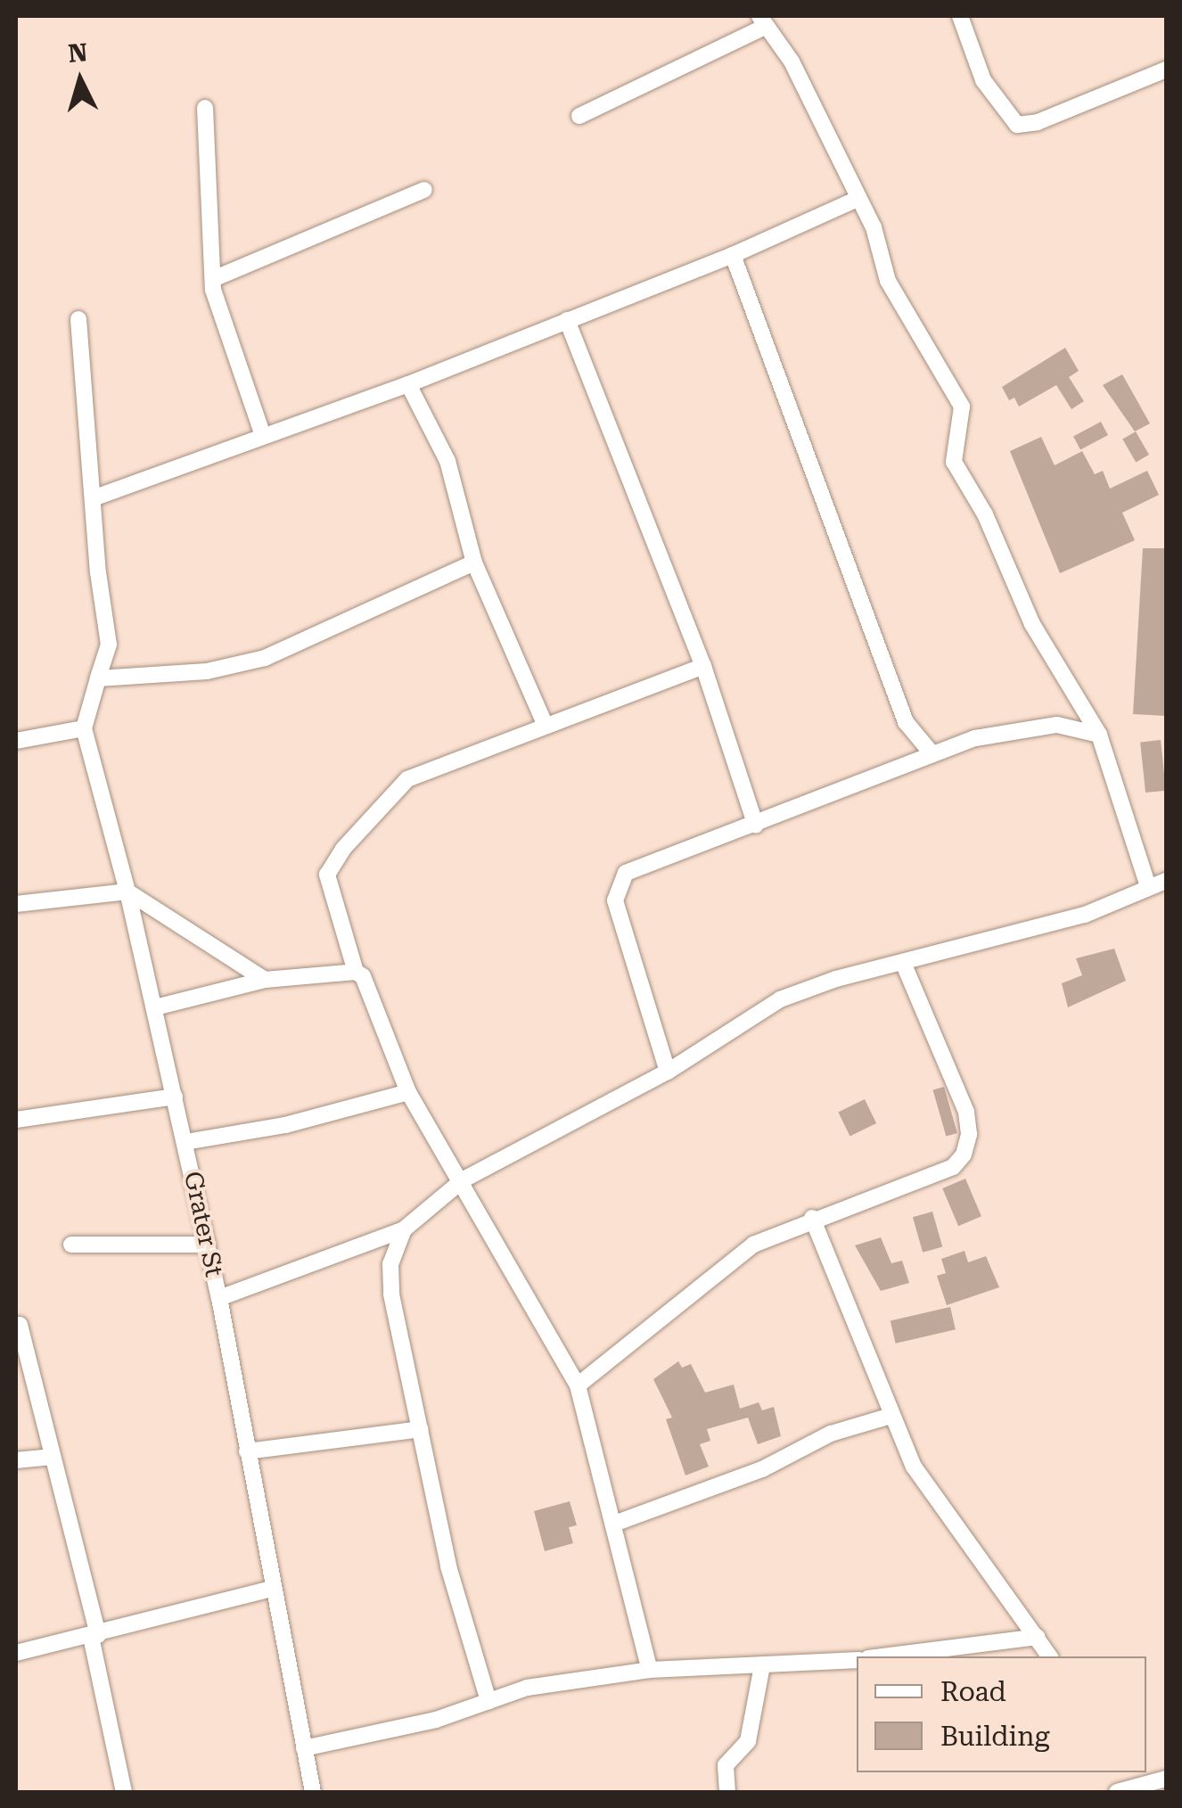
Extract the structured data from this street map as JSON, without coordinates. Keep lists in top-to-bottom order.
{
  "streets": {
    "street": ["Grater St"]
  },
  "legend": ["Road", "Building"],
  "north": "top"
}
